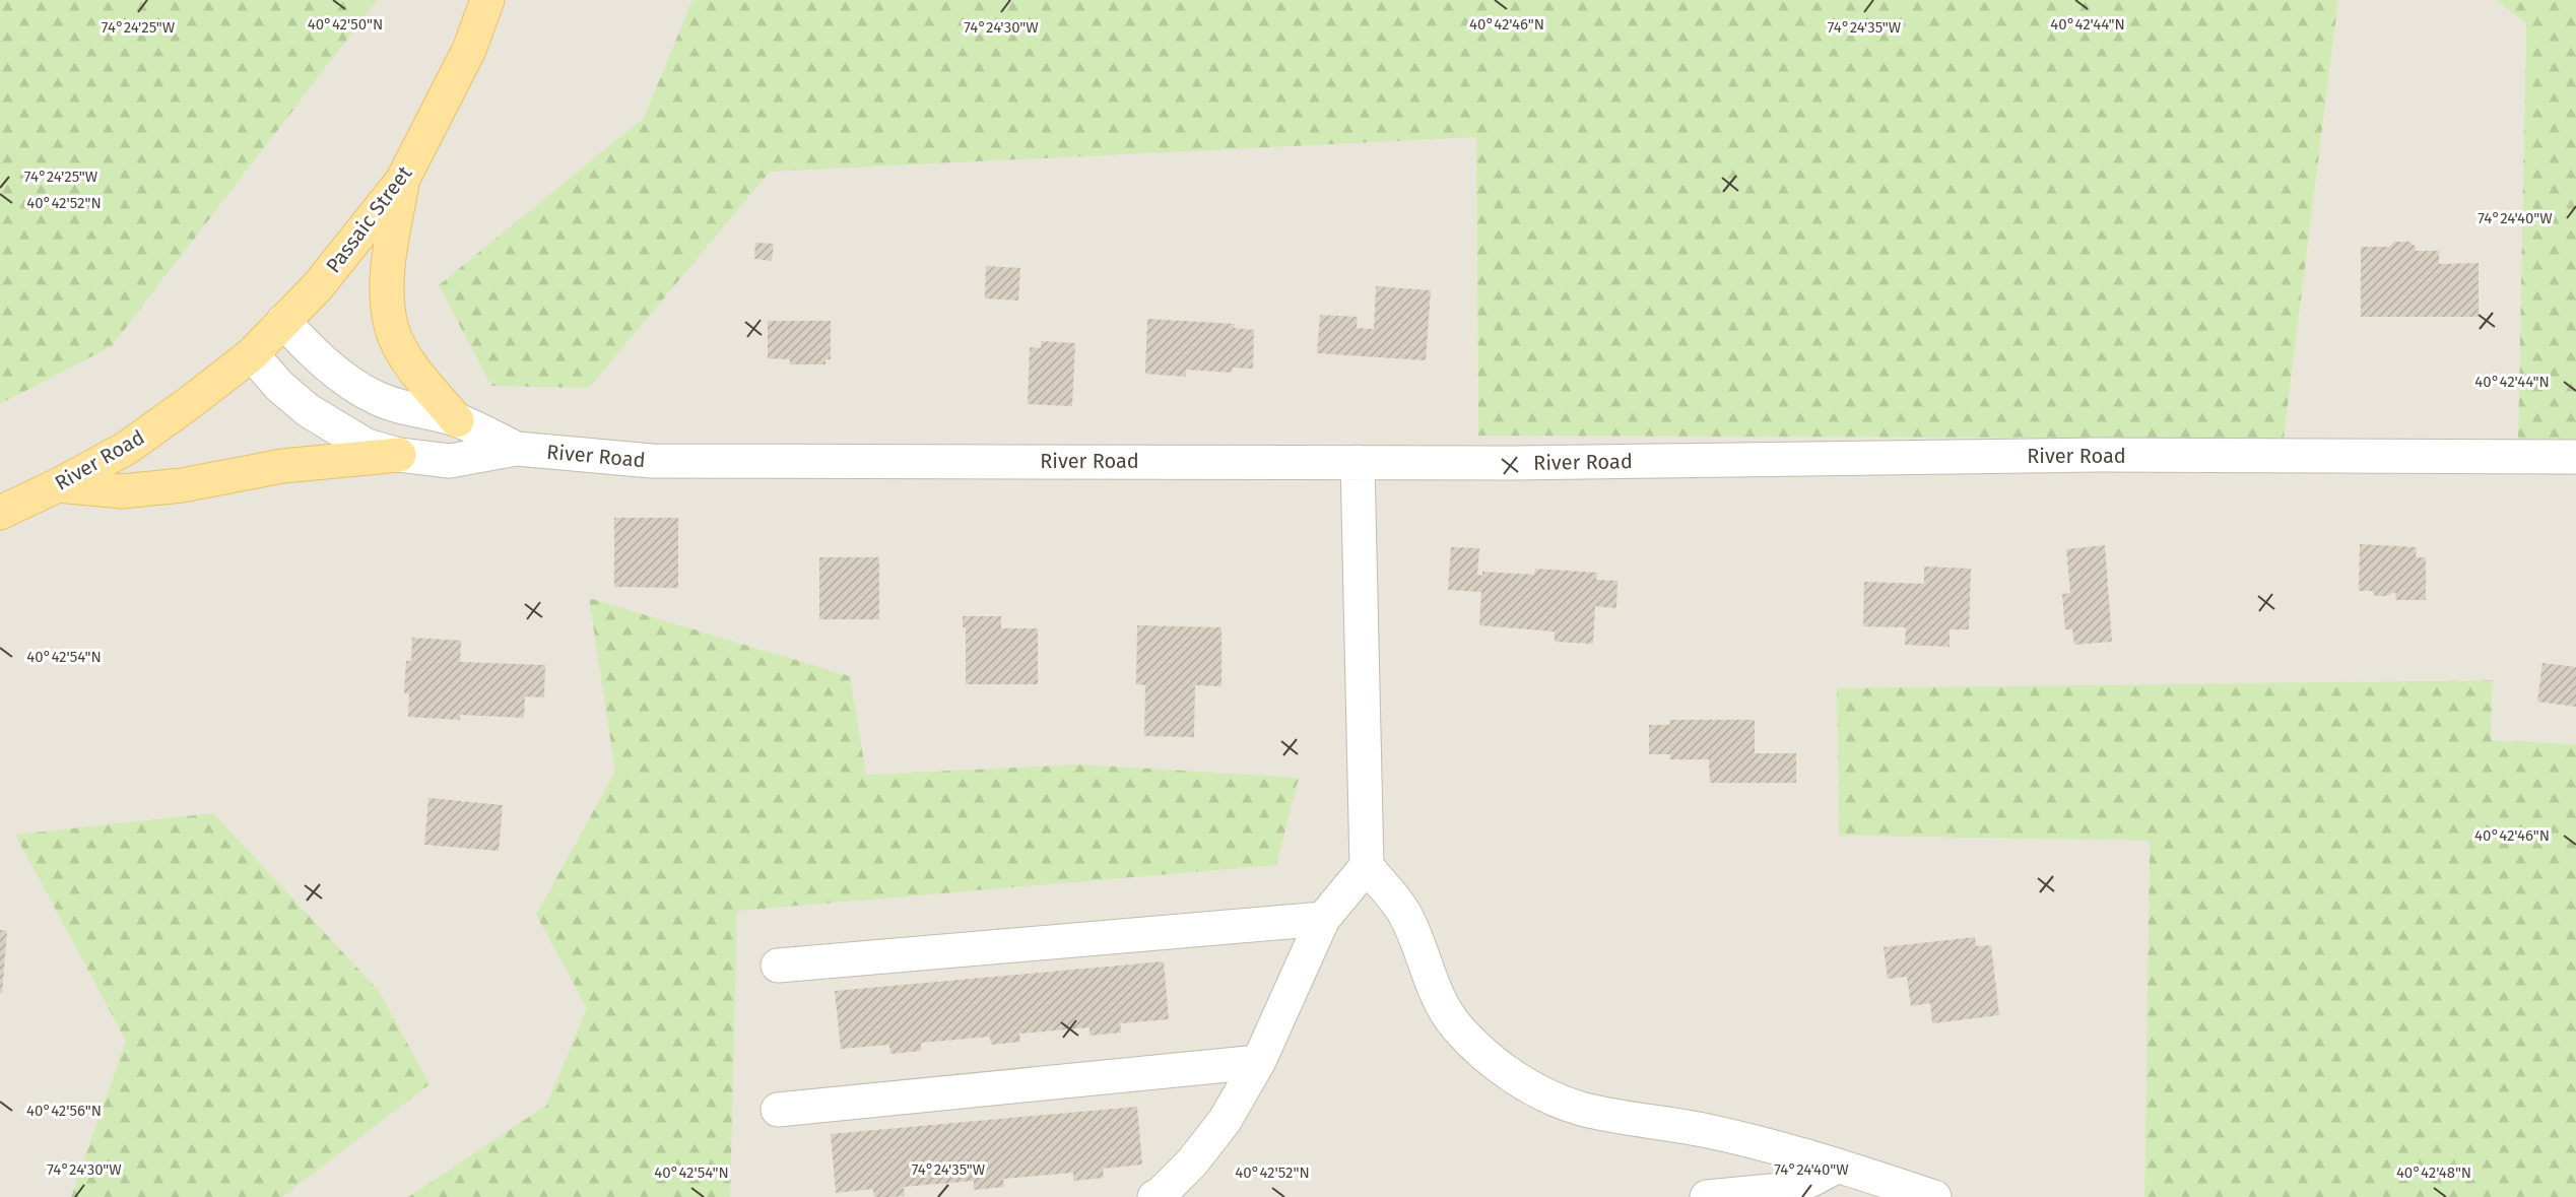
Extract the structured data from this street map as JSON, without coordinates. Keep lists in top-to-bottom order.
{
  "streets": {
    "main road": ["Passaic Street", "River Road"]
  },
  "crossings": [
    ["Passaic Street", "River Road"]
  ],
  "coordinates": [
    "40°42'50\"N",
    "40°42'46\"N",
    "40°42'44\"N",
    "74°24'25\"W",
    "74°24'30\"W",
    "74°24'35\"W",
    "40°42'52\"N",
    "74°24'40\"W",
    "40°42'54\"N",
    "40°42'56\"N",
    "40°42'48\"N"
  ]
}
